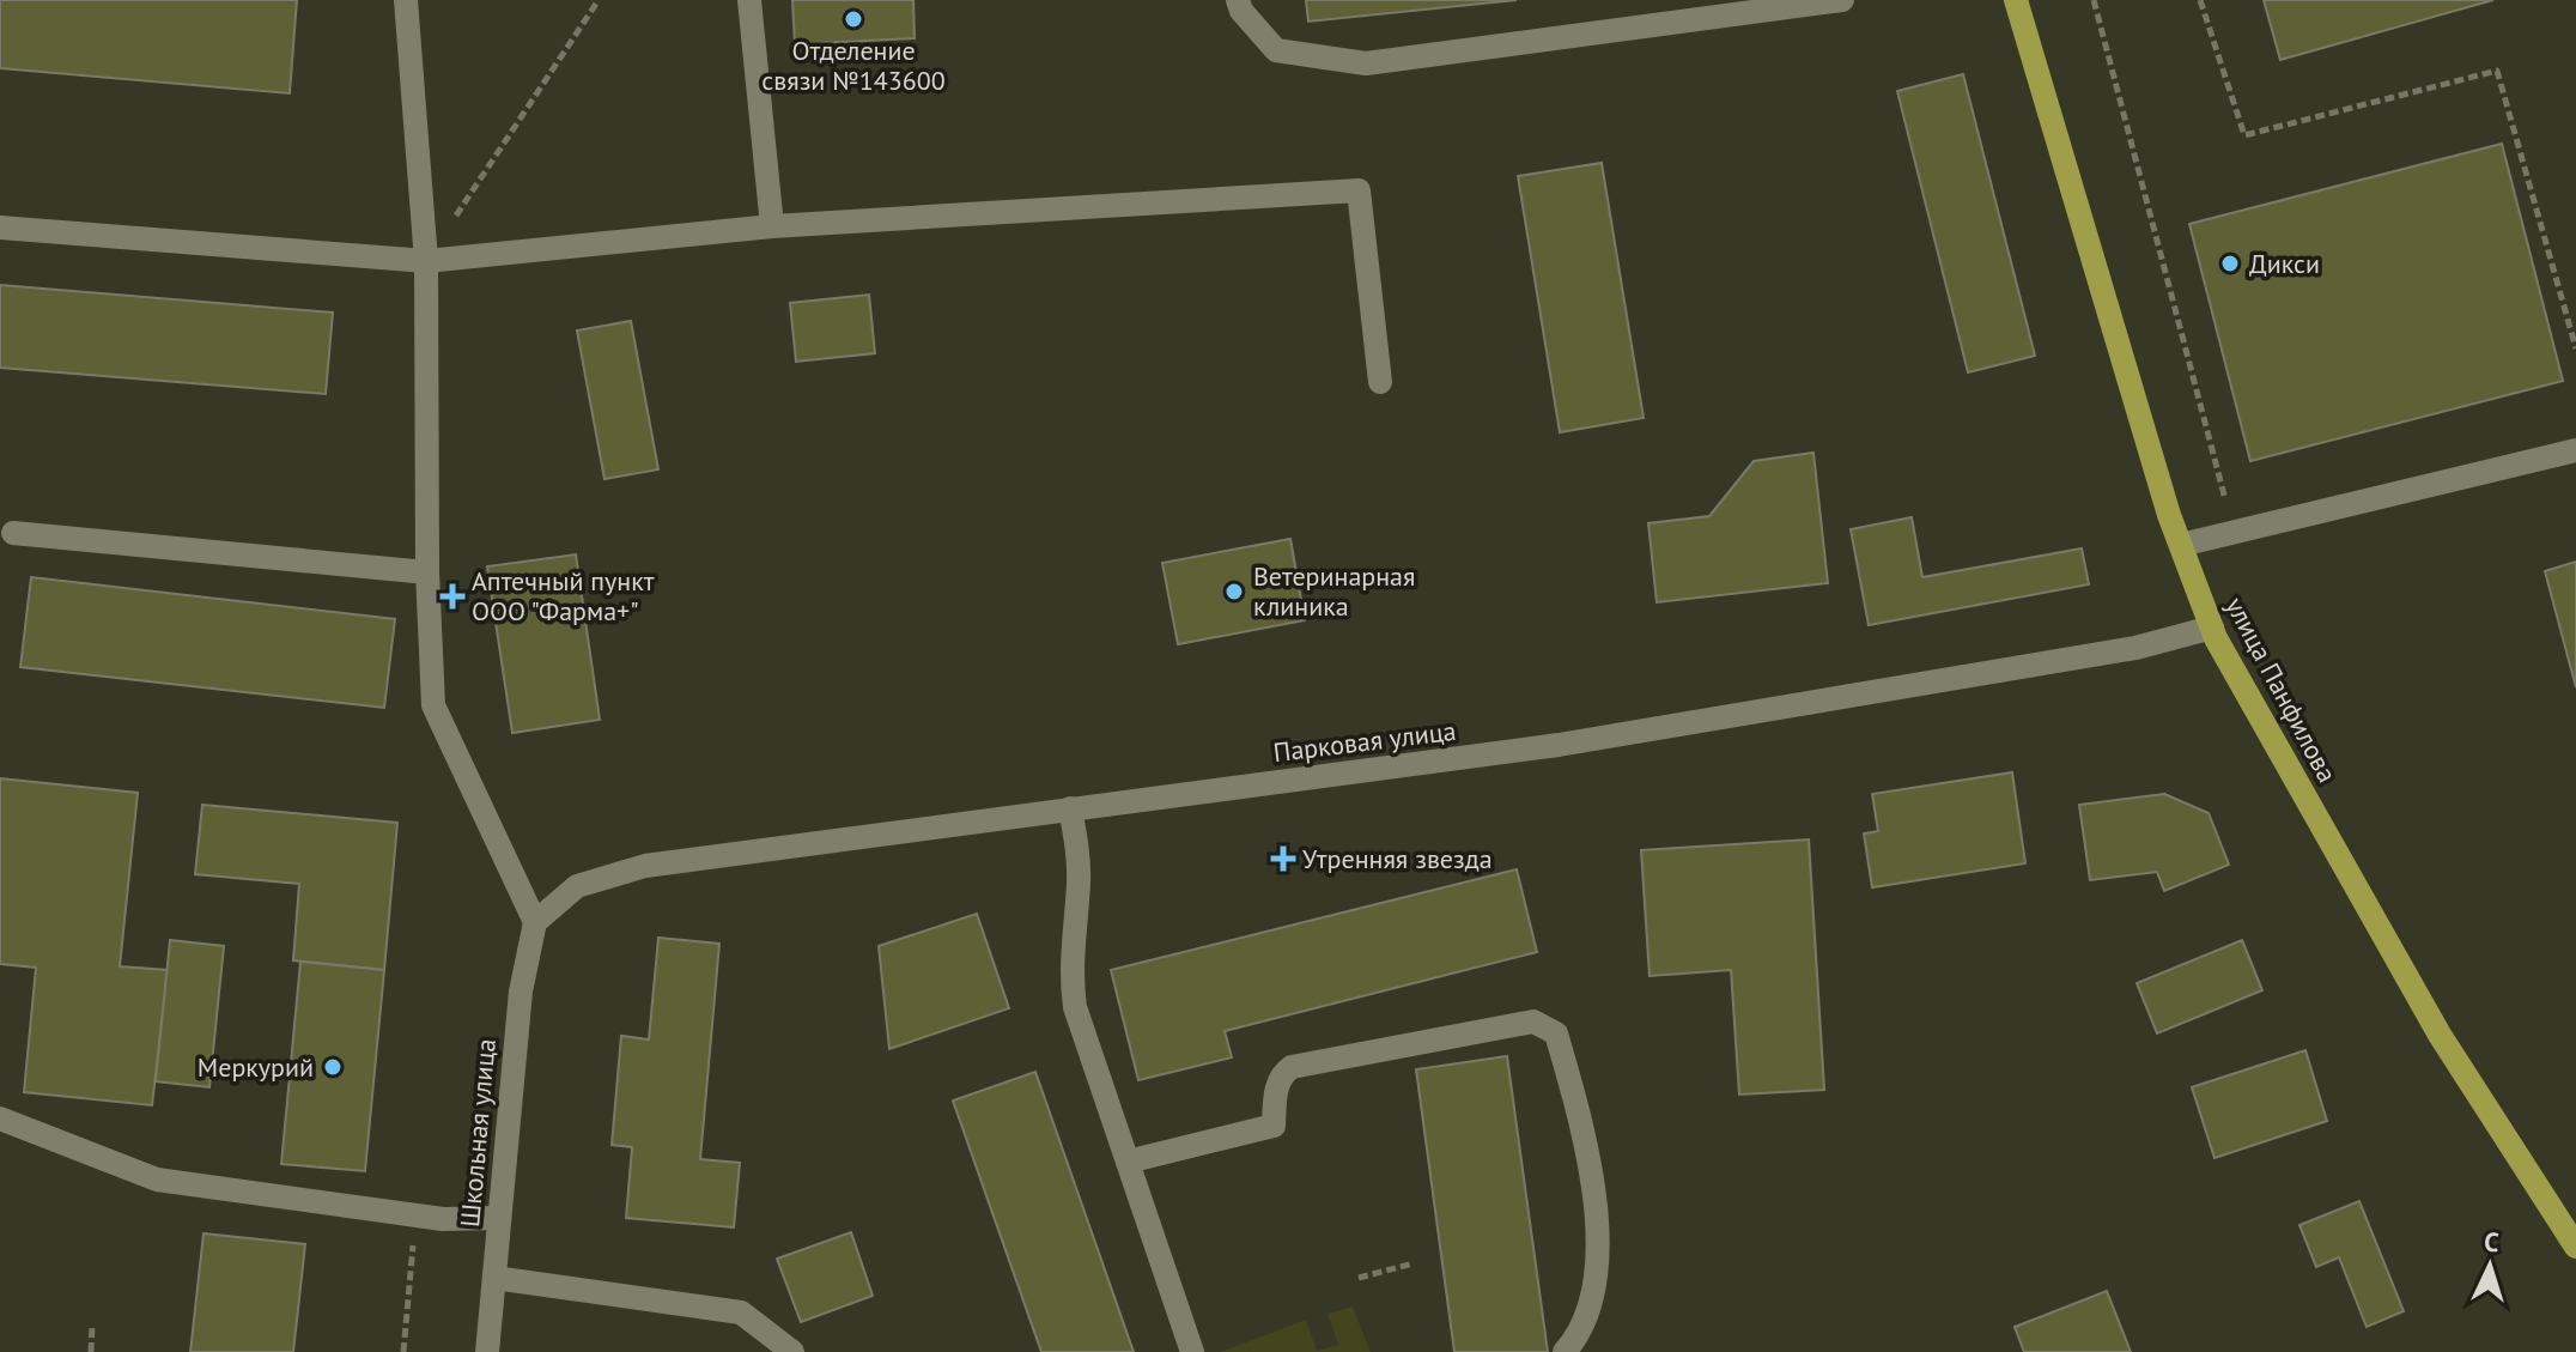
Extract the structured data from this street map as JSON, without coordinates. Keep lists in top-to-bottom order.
{
  "streets": {
    "main road": ["улица Панфилова"],
    "street": ["Парковая улица", "Школьная улица"]
  },
  "crossings": [
    ["улица Панфилова", "Парковая улица"],
    ["Парковая улица", "Школьная улица"]
  ],
  "places": {
    "other": [
      "Отделение связи №143600",
      "Дикси",
      "Ветеринарная клиника",
      "Меркурий"
    ],
    "health": ["Аптечный пункт ООО \"Фарма+\"", "Утренняя звезда"]
  },
  "north": "top"
}
